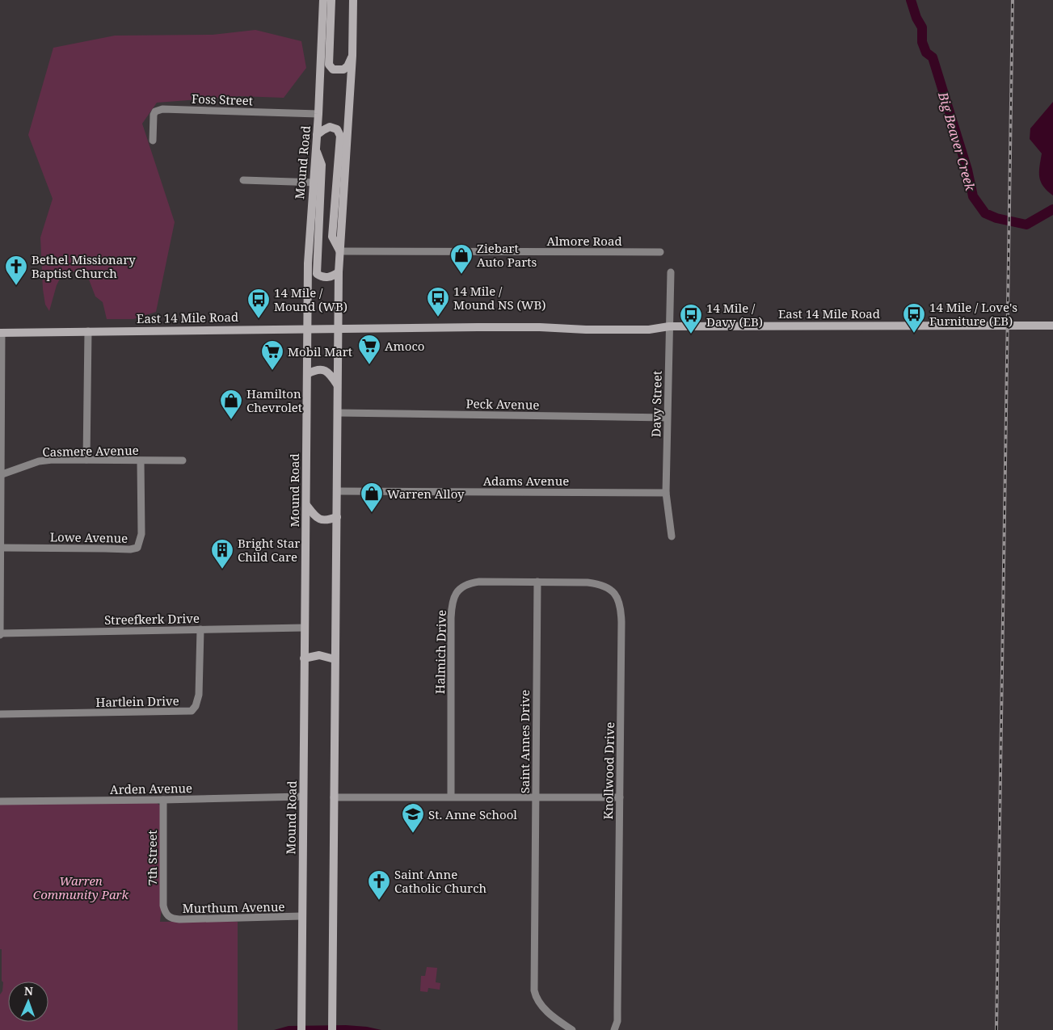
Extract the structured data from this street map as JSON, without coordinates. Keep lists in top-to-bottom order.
{
  "streets": {
    "main road": ["Mound Road", "East 14 Mile Road"],
    "street": [
      "Foss Street",
      "Almore Road",
      "Peck Avenue",
      "Davy Street",
      "Casmere Avenue",
      "Adams Avenue",
      "Lowe Avenue",
      "Streefkerk Drive",
      "Halmich Drive",
      "Hartlein Drive",
      "Saint Annes Drive",
      "Knollwood Drive",
      "Arden Avenue",
      "7th Street",
      "Murthum Avenue"
    ]
  },
  "crossings": [
    ["Foss Street", "Mound Road"],
    ["Mound Road", "East 14 Mile Road"],
    ["Mound Road", "Streefkerk Drive"],
    ["Mound Road", "Arden Avenue"],
    ["Mound Road", "Murthum Avenue"],
    ["East 14 Mile Road", "Davy Street"],
    ["Peck Avenue", "Davy Street"],
    ["Davy Street", "Adams Avenue"],
    ["Casmere Avenue", "Lowe Avenue"],
    ["Streefkerk Drive", "Hartlein Drive"],
    ["Halmich Drive", "Saint Annes Drive"],
    ["Halmich Drive", "Knollwood Drive"],
    ["Saint Annes Drive", "Knollwood Drive"],
    ["Arden Avenue", "7th Street"],
    ["7th Street", "Murthum Avenue"]
  ],
  "water": ["Big Beaver Creek"],
  "parks": ["Warren Community Park"],
  "places": {
    "shop": ["Ziebart Auto Parts", "Hamilton Chevrolet", "Warren Alloy"],
    "church": ["Bethel Missionary Baptist Church", "Saint Anne Catholic Church"],
    "bus stop": [
      "14 Mile / Mound NS (WB)",
      "14 Mile / Mound (WB)",
      "14 Mile / Love's Furniture (EB)",
      "14 Mile / Davy (EB)"
    ],
    "supermarket": ["Amoco", "Mobil Mart"],
    "building": ["Bright Star Child Care"],
    "school or university": ["St. Anne School"]
  },
  "north": "top"
}
